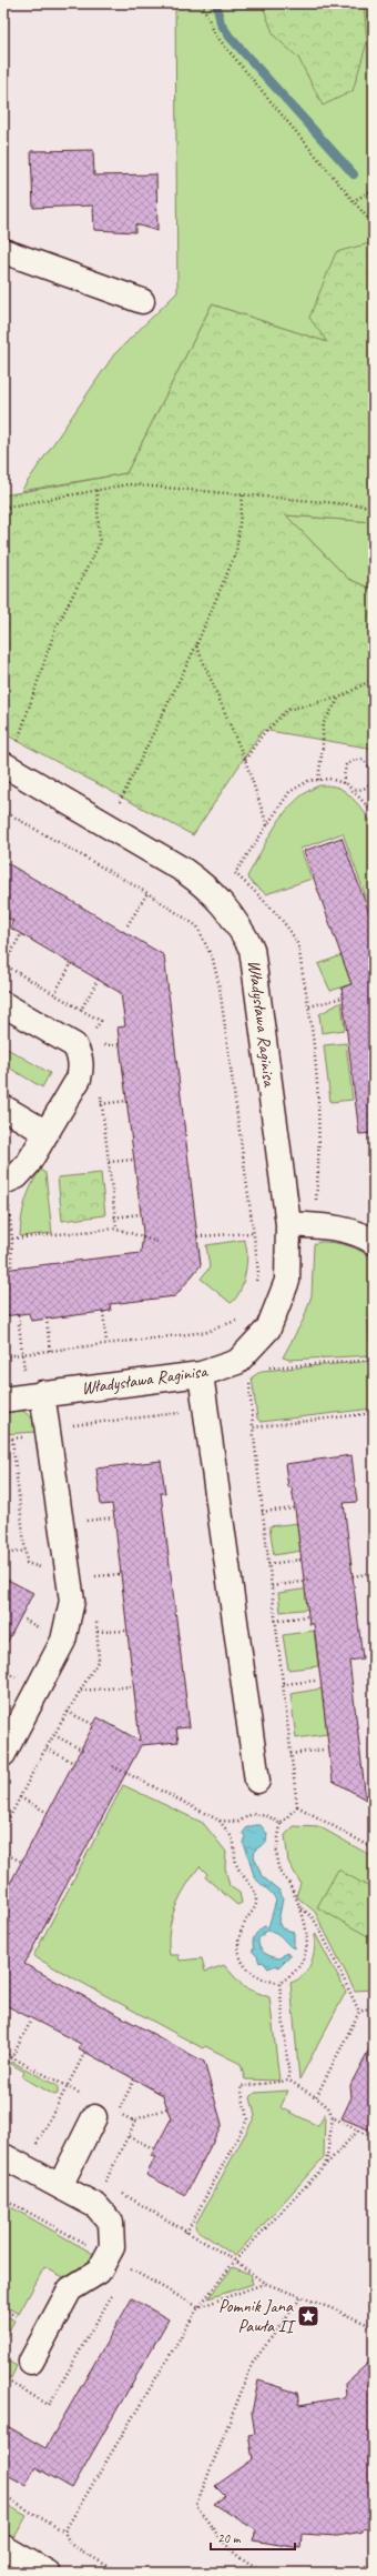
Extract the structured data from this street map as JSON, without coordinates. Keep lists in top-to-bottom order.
{
  "streets": {
    "street": ["Władysława Raginisa"]
  },
  "places": {
    "place": ["Pomnik Jana Pawła II"]
  },
  "scale_bar": "20 m"
}
